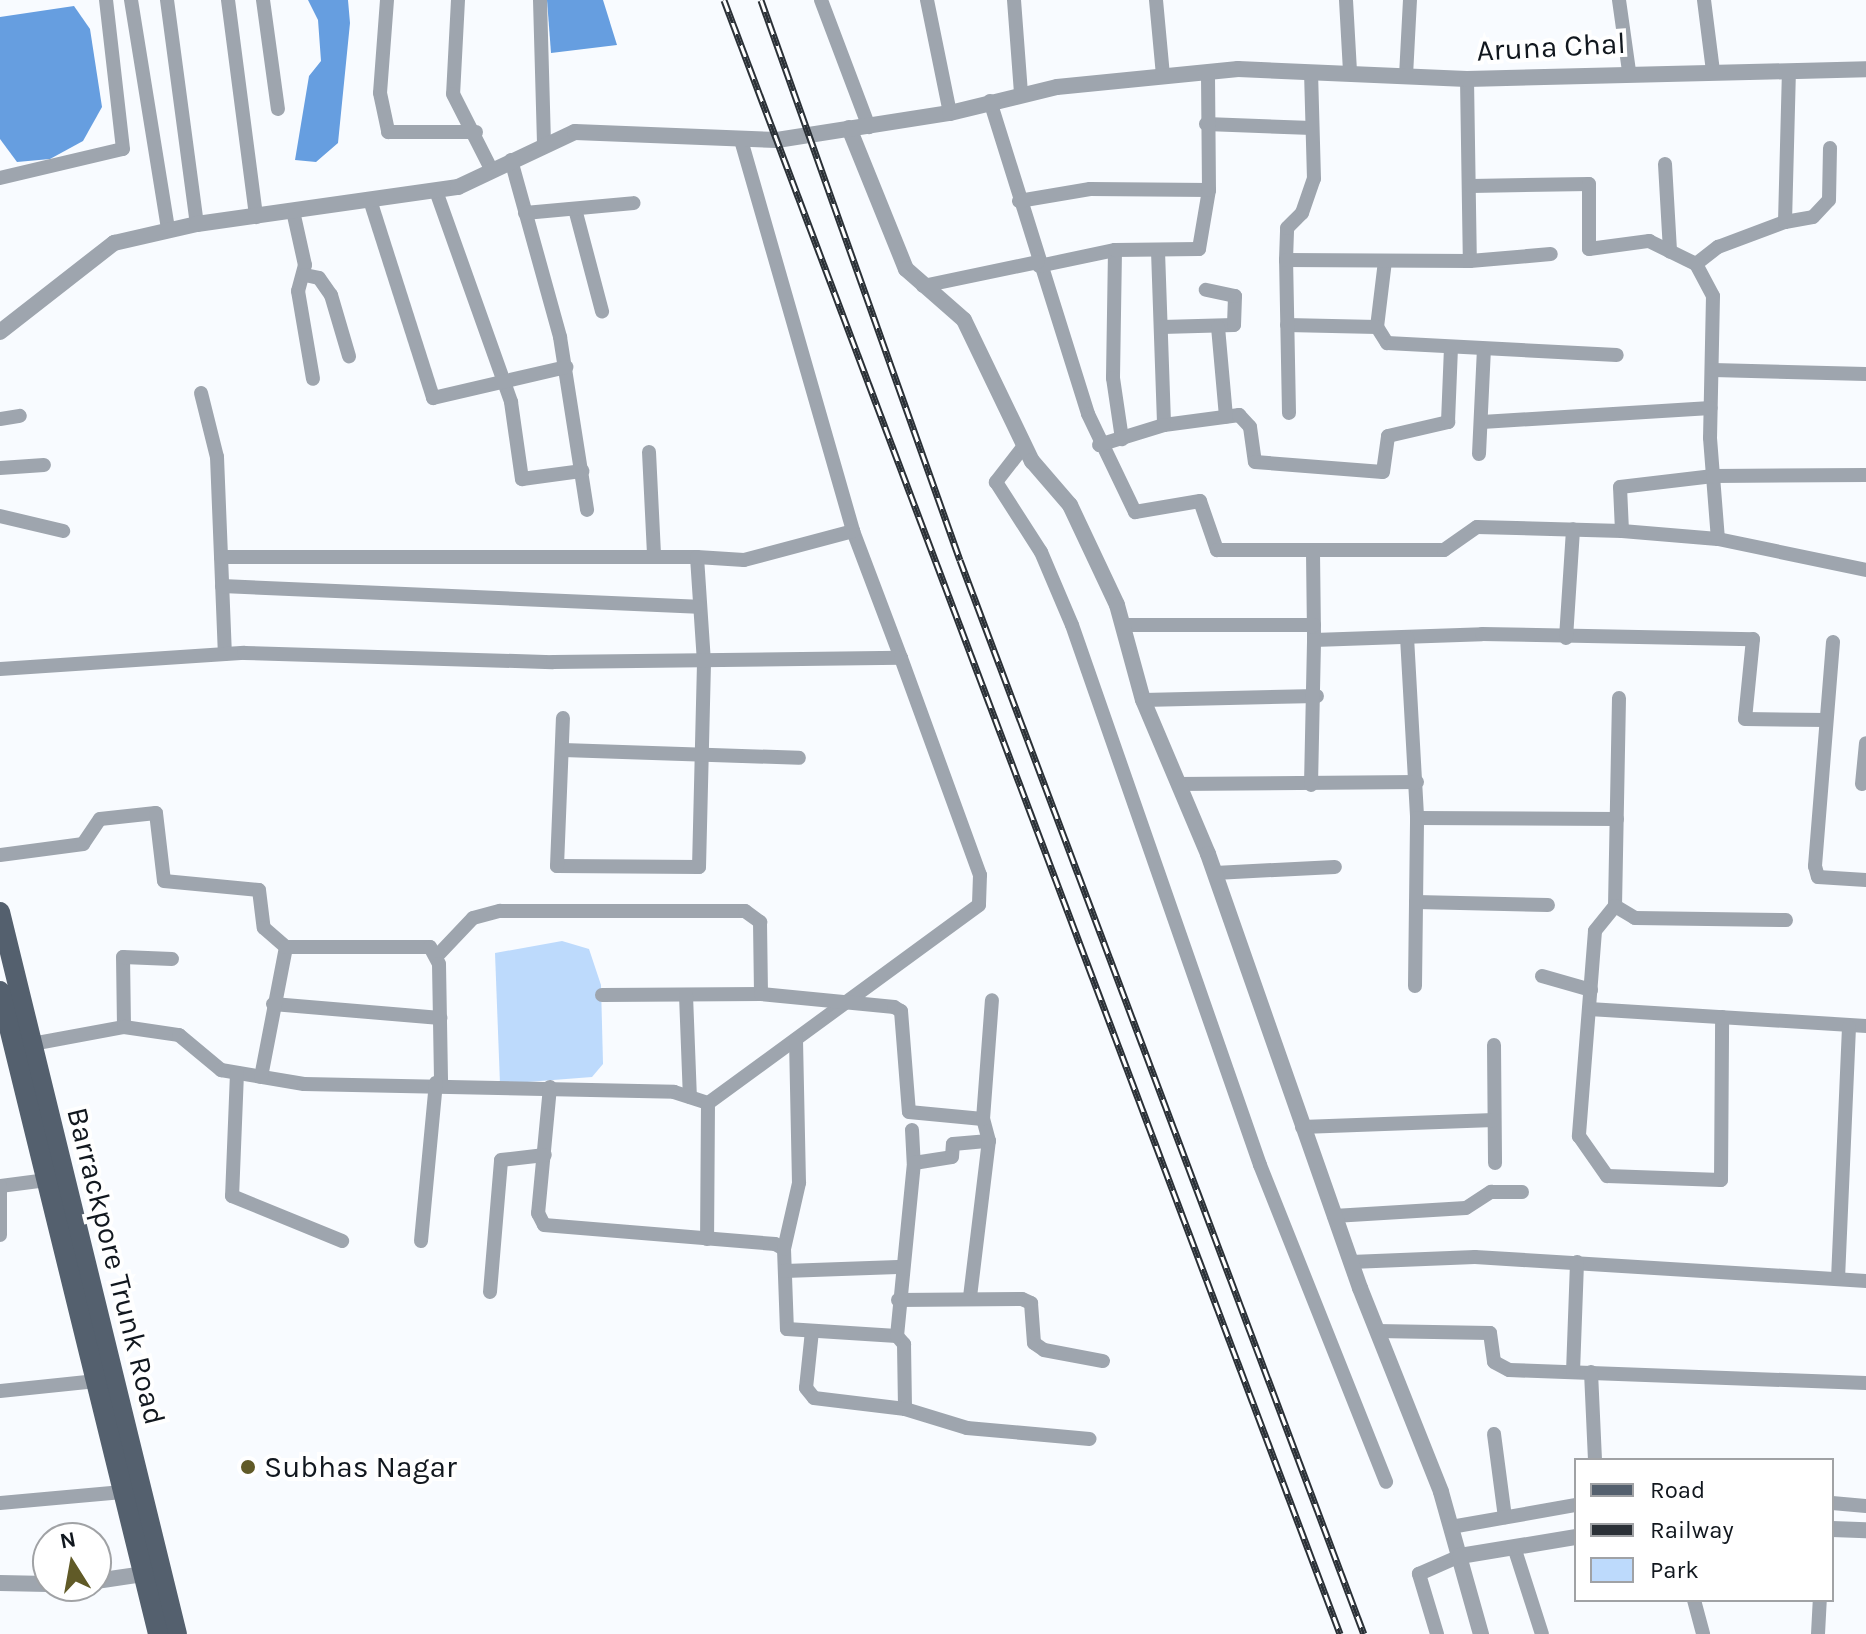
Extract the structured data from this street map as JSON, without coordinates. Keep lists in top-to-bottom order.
{
  "streets": {
    "main road": ["Barrackpore Trunk Road"],
    "street": ["Aruna Chal"]
  },
  "places": ["Subhas Nagar"],
  "legend": ["Road", "Railway", "Park"],
  "north": "top"
}
